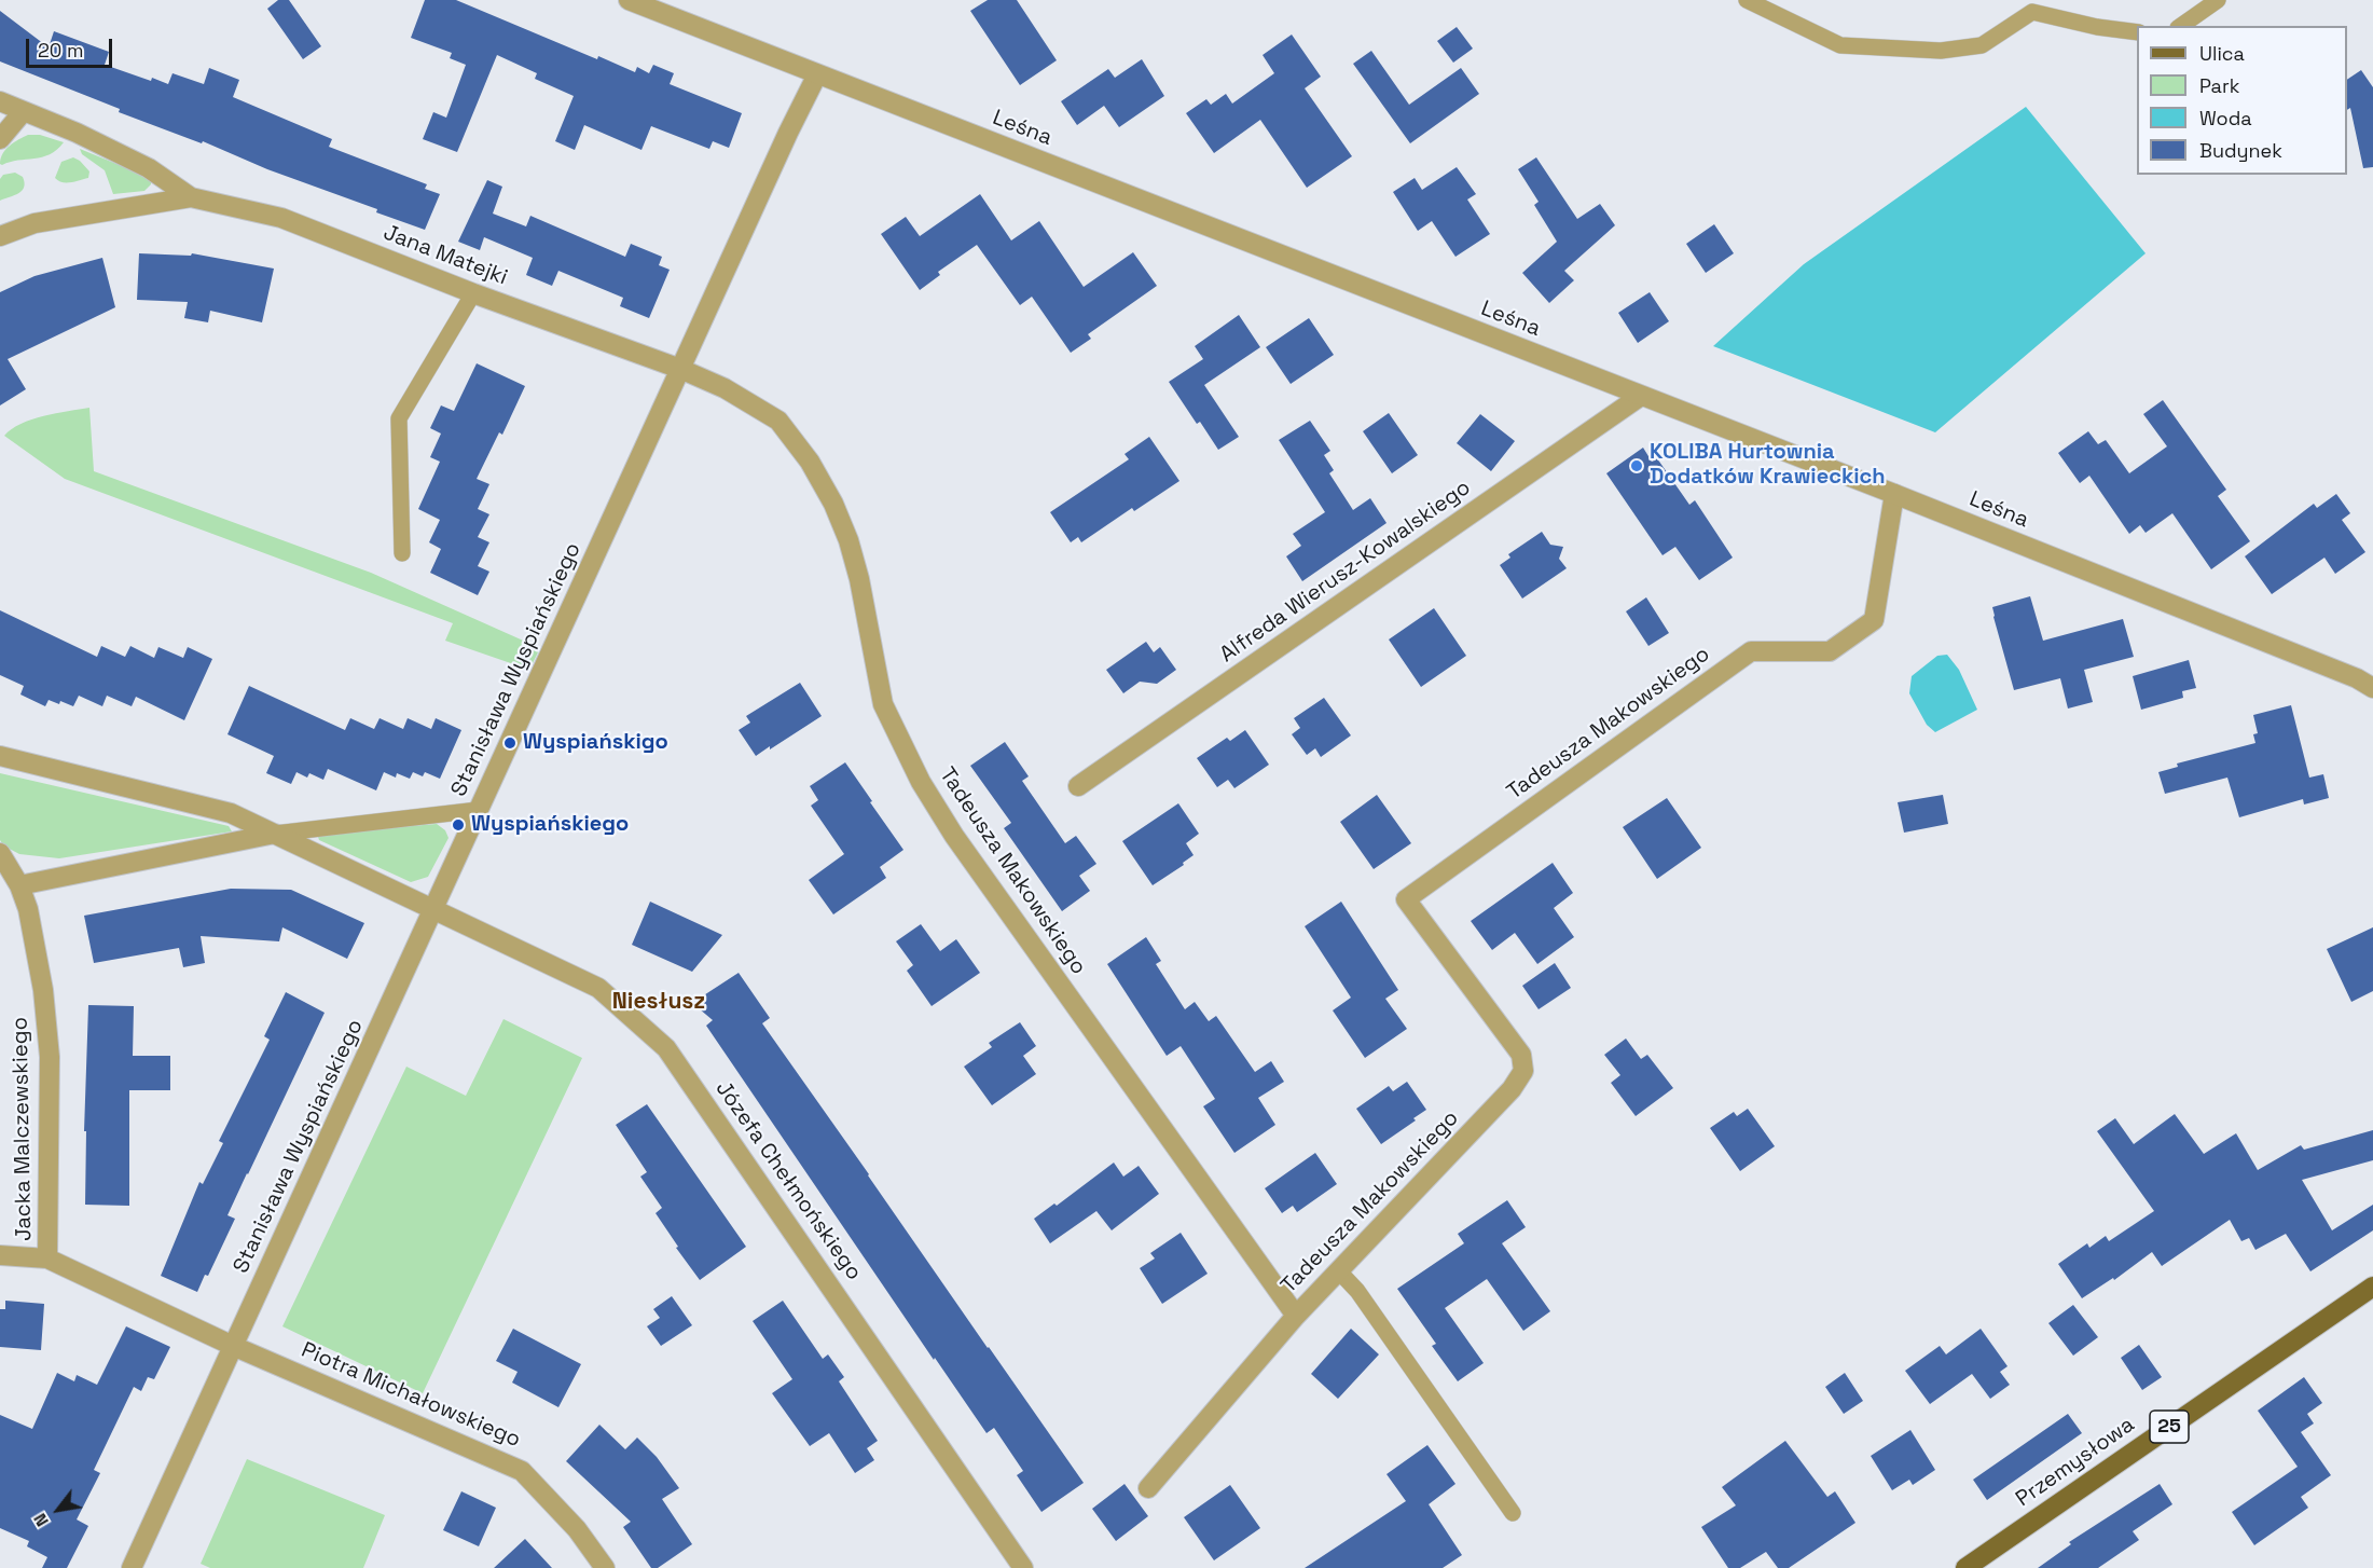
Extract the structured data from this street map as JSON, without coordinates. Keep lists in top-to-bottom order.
{
  "streets": {
    "main road": ["25", "Przemysłowa"],
    "street": [
      "Leśna",
      "Jana Matejki",
      "Alfreda Wierusz-Kowalskiego",
      "Stanisława Wyspiańskiego",
      "Tadeusza Makowskiego",
      "Jacka Malczewskiego",
      "Józefa Chełmońskiego",
      "Piotra Michałowskiego"
    ]
  },
  "crossings": [
    ["Leśna", "Alfreda Wierusz-Kowalskiego"],
    ["Leśna", "Stanisława Wyspiańskiego"],
    ["Leśna", "Tadeusza Makowskiego"],
    ["Jana Matejki", "Stanisława Wyspiańskiego"],
    ["Jana Matejki", "Tadeusza Makowskiego"],
    ["Stanisława Wyspiańskiego", "Tadeusza Makowskiego"],
    ["Stanisława Wyspiańskiego", "Jacka Malczewskiego"],
    ["Stanisława Wyspiańskiego", "Józefa Chełmońskiego"],
    ["Stanisława Wyspiańskiego", "Piotra Michałowskiego"],
    ["Jacka Malczewskiego", "Piotra Michałowskiego"]
  ],
  "districts": ["Niesłusz"],
  "places": ["KOLIBA Hurtownia Dodatków Krawieckich", "Wyspiańskigo", "Wyspiańskiego"],
  "legend": [
    "Ulica",
    "Park",
    "Woda",
    "Budynek"
  ],
  "scale_bar": "20 m",
  "north": "bottom left"
}
